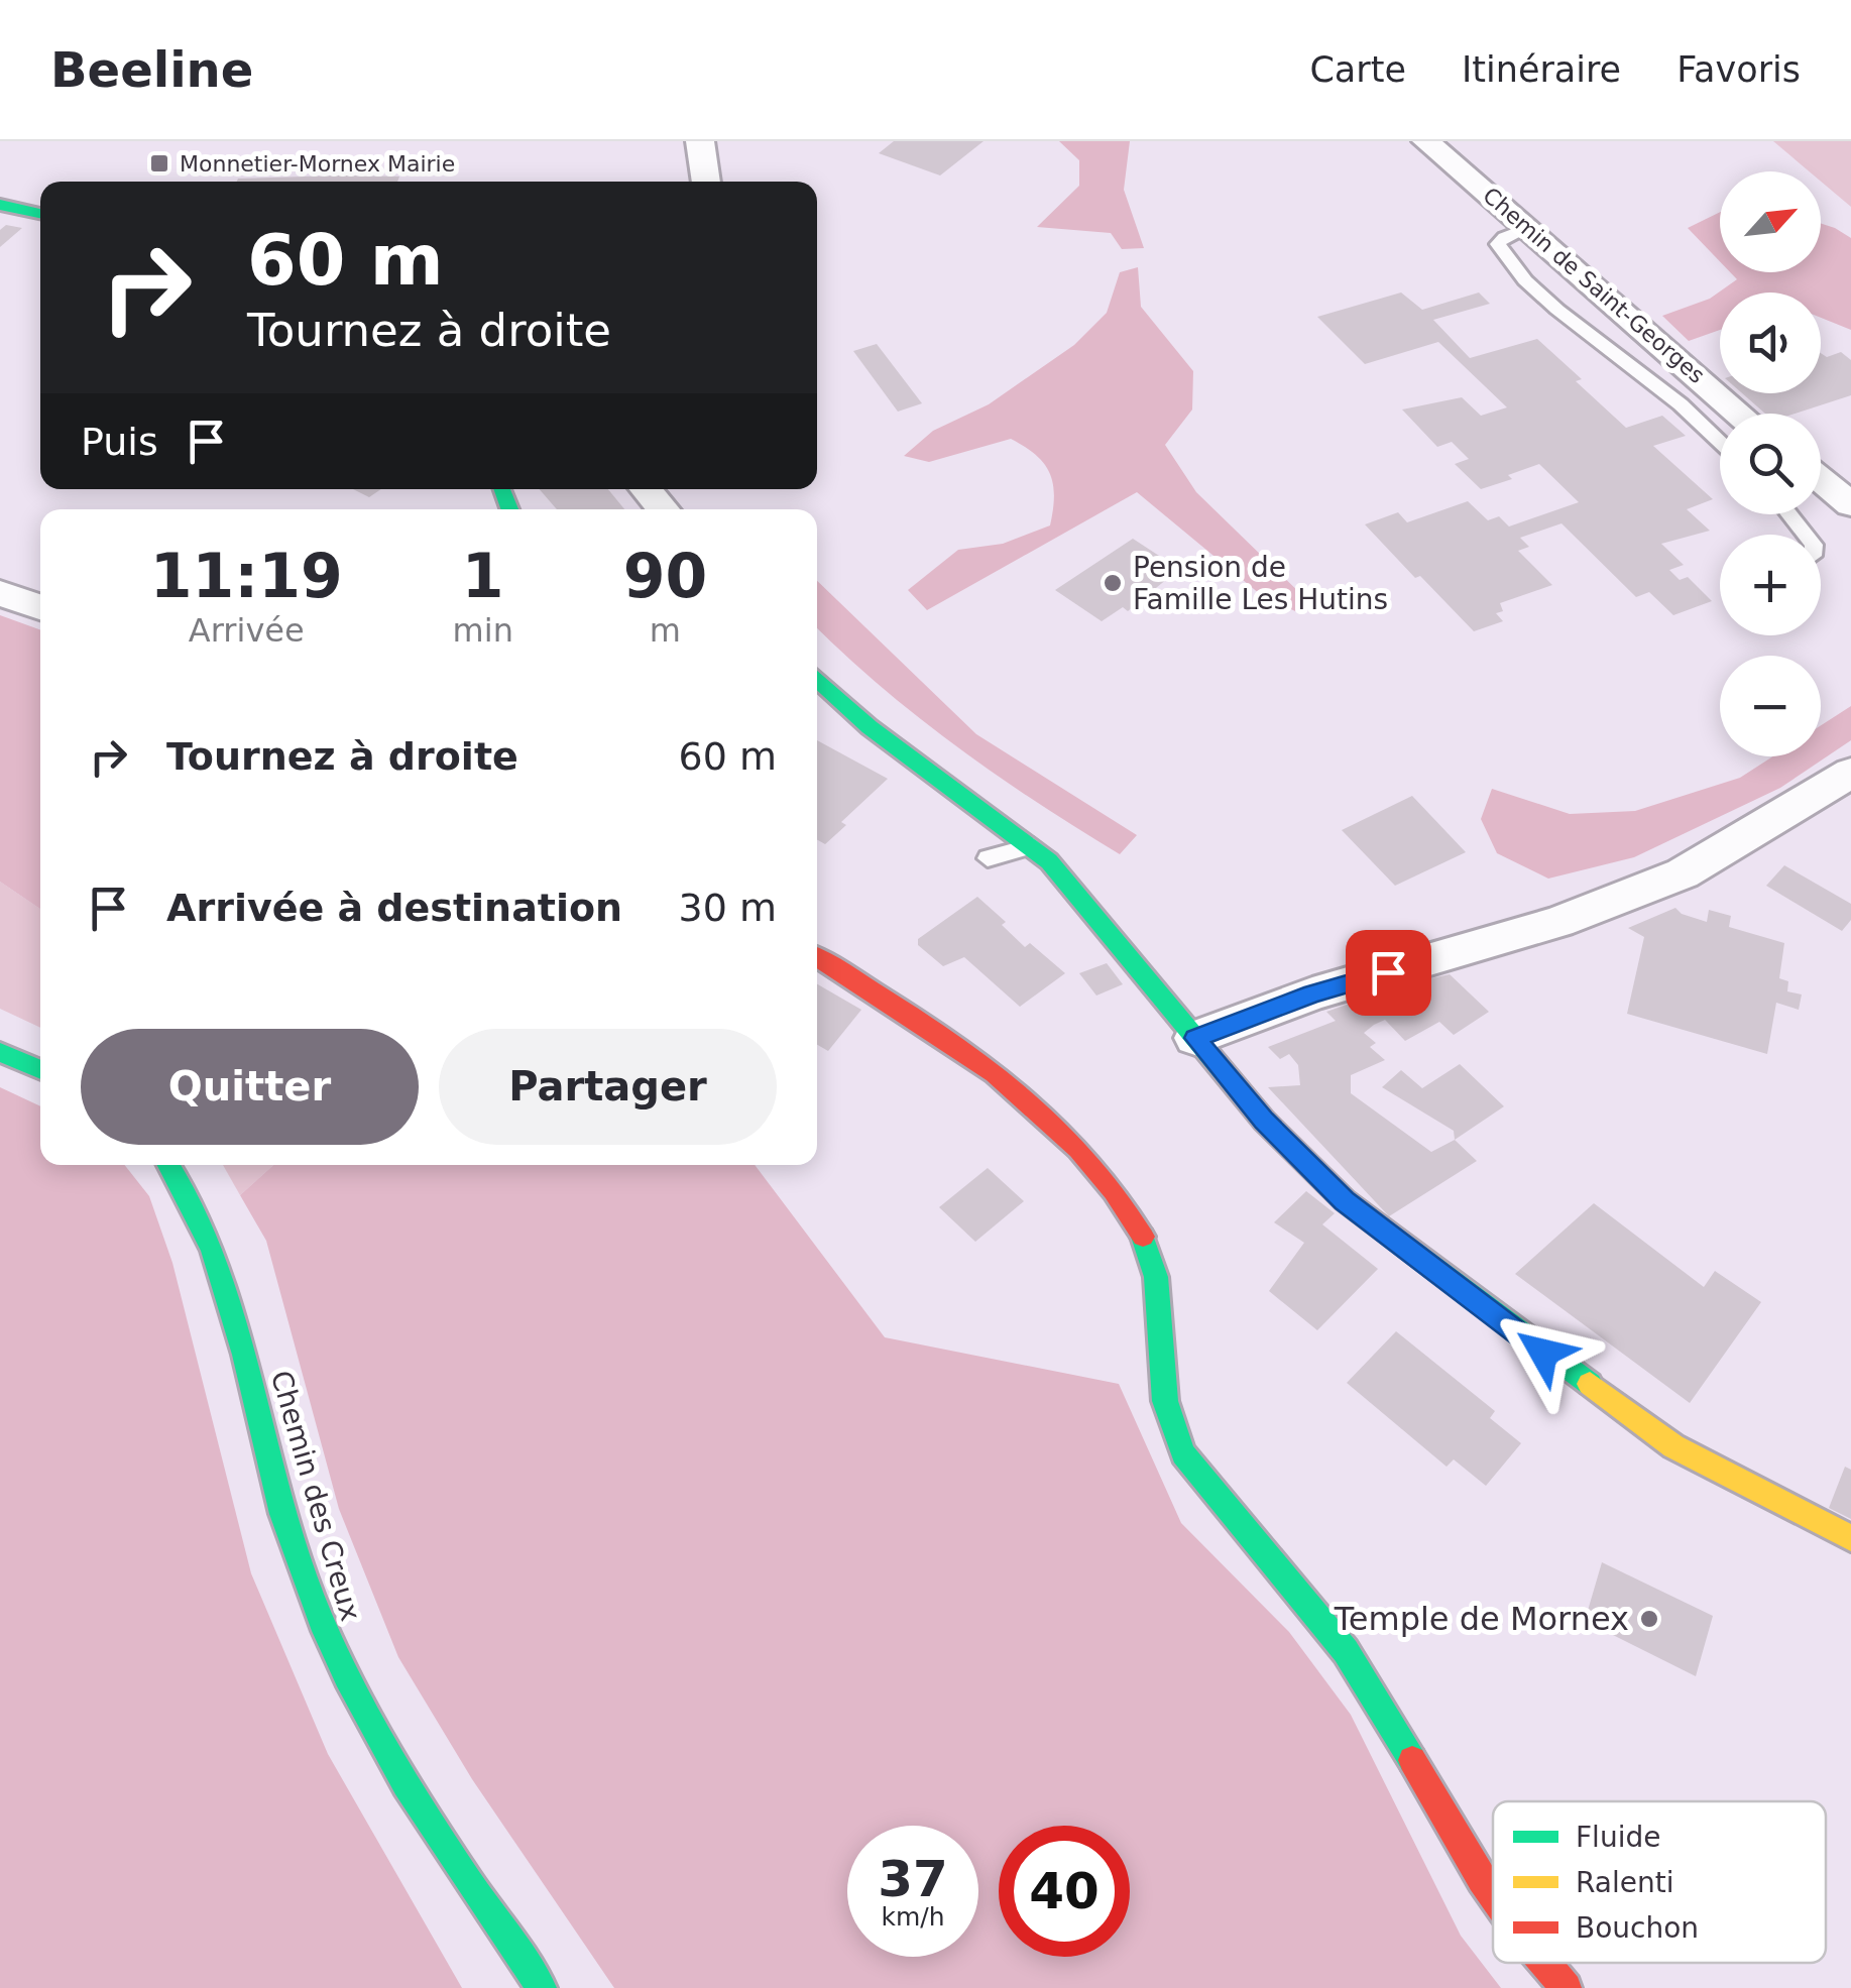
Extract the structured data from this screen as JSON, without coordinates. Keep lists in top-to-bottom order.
{
  "streets": {
    "street": ["Chemin de Saint-Georges", "Chemin des Creux"]
  },
  "places": {
    "transit": ["Monnetier-Mornex Mairie"],
    "other": ["Pension de Famille Les Hutins", "Temple de Mornex"]
  },
  "legend": ["Fluide", "Ralenti", "Bouchon"],
  "north": "top right",
  "page": {
    "header": "Beeline",
    "nav": ["Carte", "Itinéraire", "Favoris"],
    "map_buttons": ["+", "−"],
    "turn": ["60 m", "Tournez à droite"],
    "then": "Puis",
    "eta": [
      "11:19",
      "Arrivée",
      "1",
      "min",
      "90",
      "m"
    ],
    "list": [
      {
        "name": "Tournez à droite",
        "value": "60 m"
      },
      {
        "name": "Arrivée à destination",
        "value": "30 m"
      }
    ],
    "buttons": ["Quitter", "Partager"],
    "speed": "37 km/h",
    "limit": "40"
  }
}
